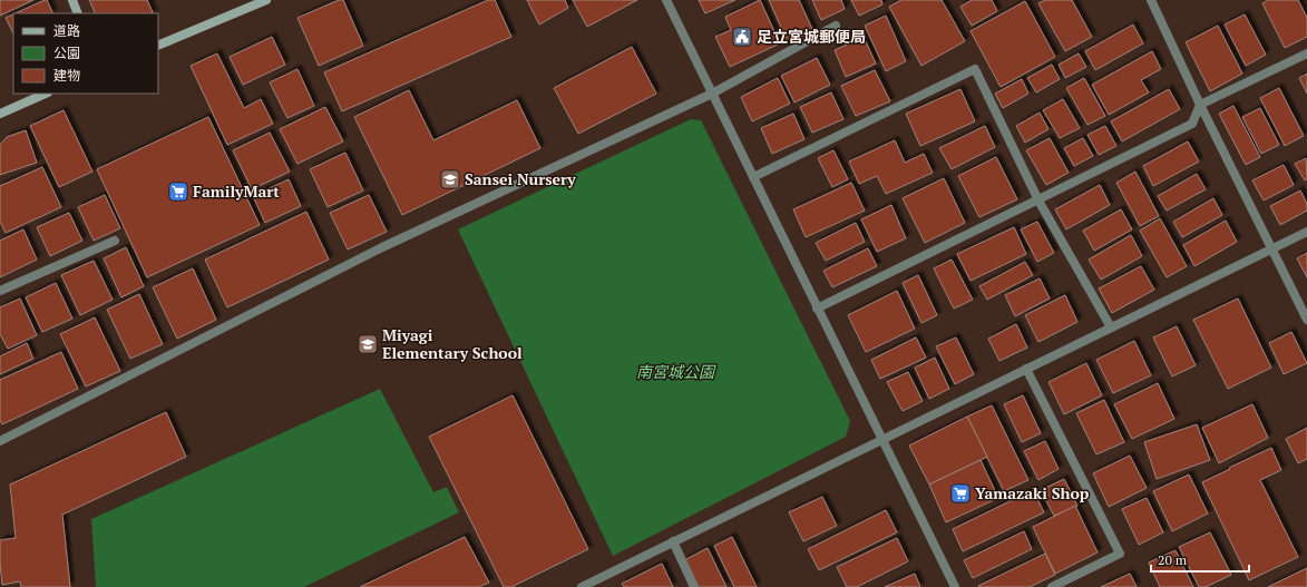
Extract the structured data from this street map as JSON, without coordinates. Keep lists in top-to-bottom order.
{
  "parks": ["南宮城公園"],
  "places": {
    "public building": ["足立宮城郵便局"],
    "school or university": ["Sansei Nursery", "Miyagi Elementary School"],
    "supermarket": ["FamilyMart", "Yamazaki Shop"]
  },
  "legend": ["道路", "公園", "建物"],
  "scale_bar": "20 m"
}
